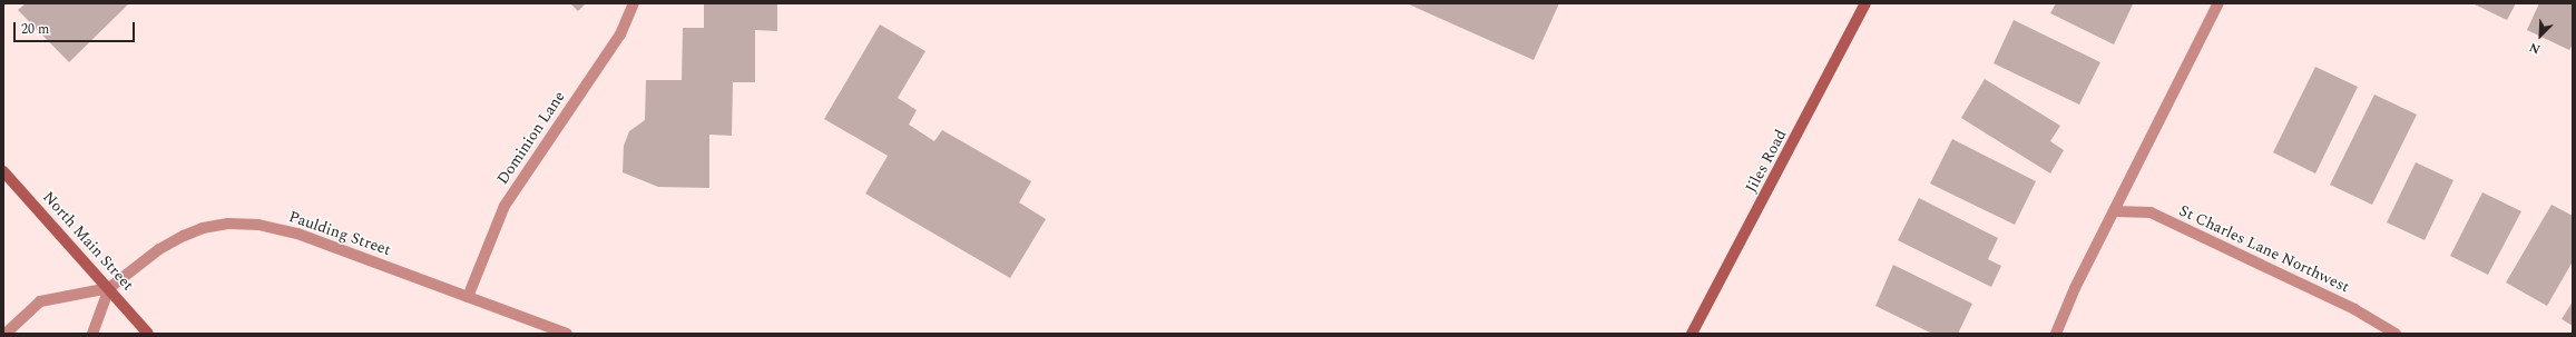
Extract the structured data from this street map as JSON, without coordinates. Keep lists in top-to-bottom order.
{
  "streets": {
    "street": [
      "Dominion Lane",
      "Jiles Road",
      "Paulding Street",
      "North Main Street",
      "St Charles Lane Northwest"
    ]
  },
  "crossings": [
    ["Dominion Lane", "Paulding Street"],
    ["Paulding Street", "North Main Street"]
  ],
  "scale_bar": "20 m",
  "north": "bottom left"
}
